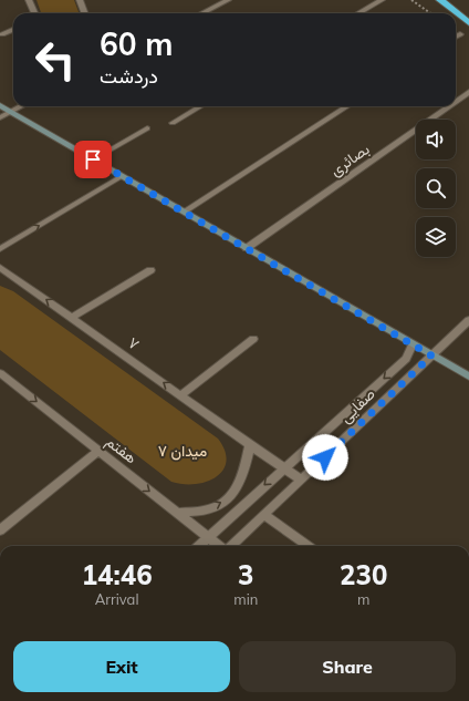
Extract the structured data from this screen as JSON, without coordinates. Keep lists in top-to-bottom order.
{
  "streets": {
    "street": [
      "بصائری",
      "۷",
      "صفایی",
      "هفتم"
    ]
  },
  "crossings": [
    ["۷", "صفایی"]
  ],
  "one_way": ["۷", "هفتم"],
  "parks": ["میدان ۷"],
  "page": {
    "turn": ["60 m", "دردشت"],
    "eta": [
      "14:46",
      "Arrival",
      "3",
      "min",
      "230",
      "m"
    ],
    "buttons": ["Exit", "Share"]
  }
}
